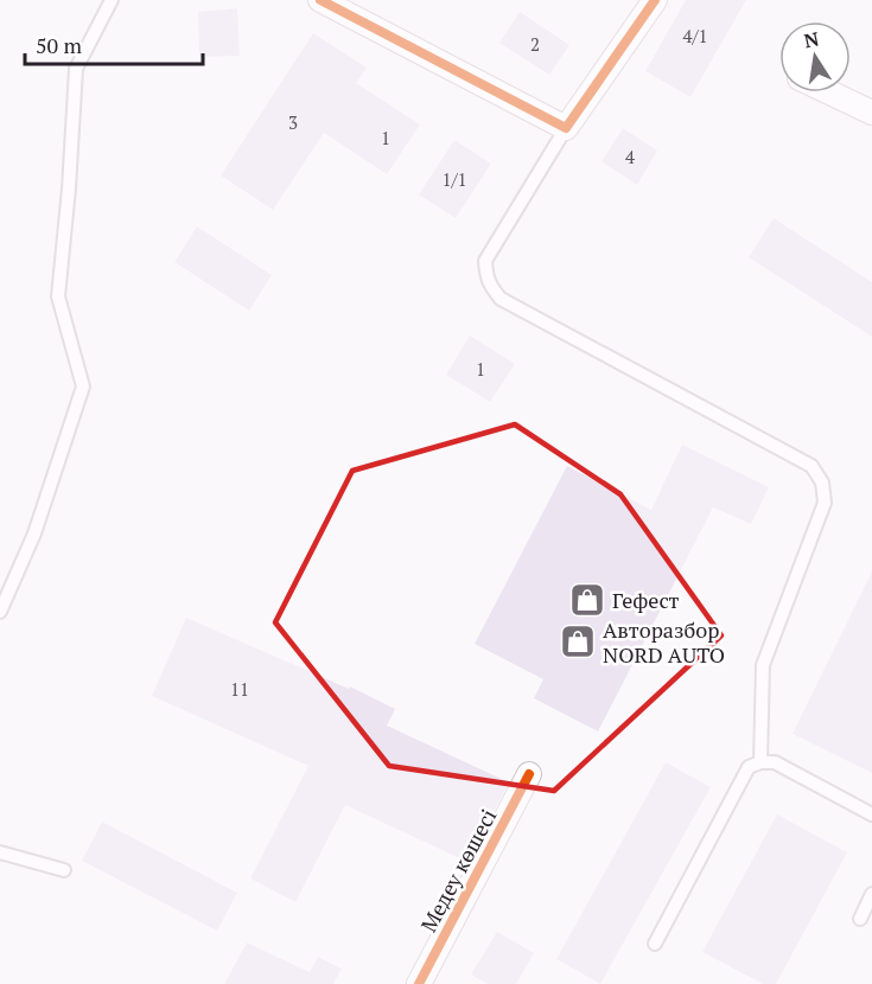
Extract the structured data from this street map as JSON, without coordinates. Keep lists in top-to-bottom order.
{
  "streets": {
    "street": ["Медеу көшесі"]
  },
  "places": {
    "shop": ["Гефест", "Авторазбор NORD AUTO"]
  },
  "house_numbers": [
    "4/1",
    "2",
    "3",
    "1",
    "4",
    "1/1",
    "1",
    "11"
  ],
  "scale_bar": "50 m",
  "north": "top"
}
